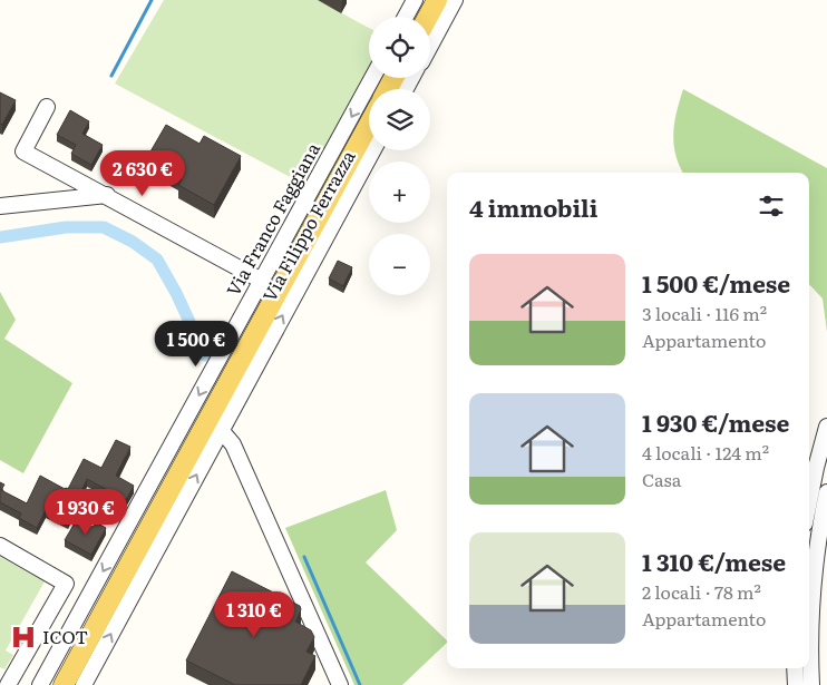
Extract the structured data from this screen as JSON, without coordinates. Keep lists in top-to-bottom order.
{
  "streets": {
    "street": ["Via Franco Faggiana", "Via Filippo Ferrazza"]
  },
  "one_way": ["Via Franco Faggiana", "Via Filippo Ferrazza"],
  "places": {
    "hospital": ["ICOT"]
  },
  "page": {
    "map_buttons": ["+", "−"],
    "price": [
      "2 630 €",
      "1 500 €",
      "1 930 €",
      "1 310 €"
    ],
    "heading": "4 immobili",
    "list": [
      {
        "name": "1 500 €/mese",
        "note": "3 locali · 116 m² · Appartamento"
      },
      {
        "name": "1 930 €/mese",
        "note": "4 locali · 124 m² · Casa"
      },
      {
        "name": "1 310 €/mese",
        "note": "2 locali · 78 m² · Appartamento"
      }
    ]
  }
}
